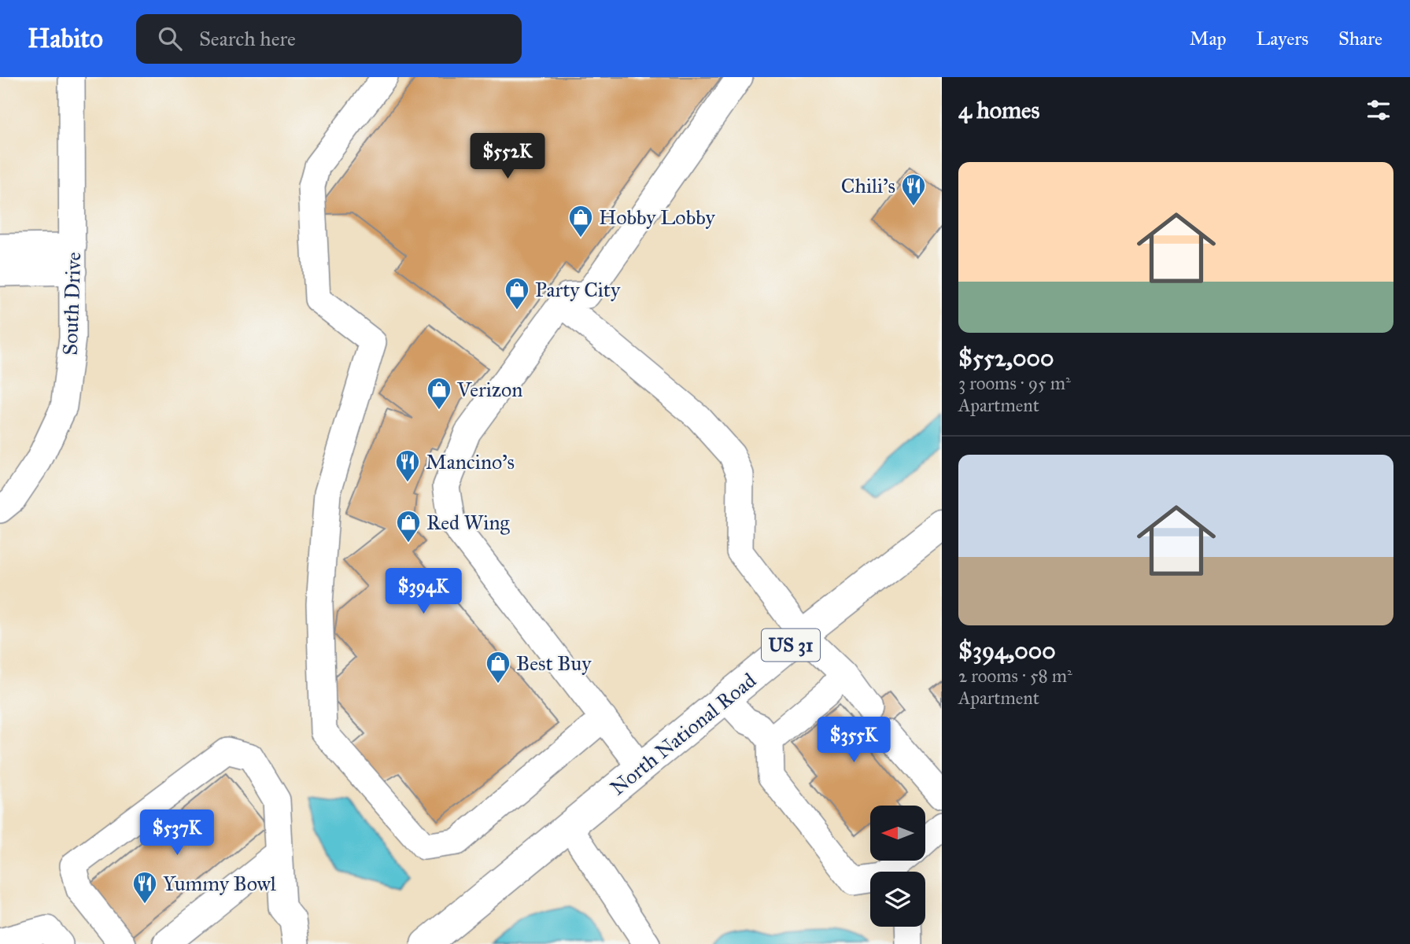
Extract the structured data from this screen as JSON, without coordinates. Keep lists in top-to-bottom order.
{
  "streets": {
    "main road": ["US 31", "North National Road"],
    "street": ["South Drive"]
  },
  "places": {
    "restaurant": ["Chili's", "Mancino's", "Yummy Bowl"],
    "shop": [
      "Hobby Lobby",
      "Party City",
      "Verizon",
      "Red Wing",
      "Best Buy"
    ]
  },
  "north": "left",
  "page": {
    "header": "Habito",
    "search": "Search here",
    "nav": ["Map", "Layers", "Share"],
    "heading": "4 homes",
    "price": [
      "$552K",
      "$394K",
      "$355K",
      "$537K"
    ],
    "list": [
      {
        "name": "$552,000",
        "note": "3 rooms · 95 m² · Apartment"
      },
      {
        "name": "$394,000",
        "note": "2 rooms · 58 m² · Apartment"
      }
    ]
  }
}
